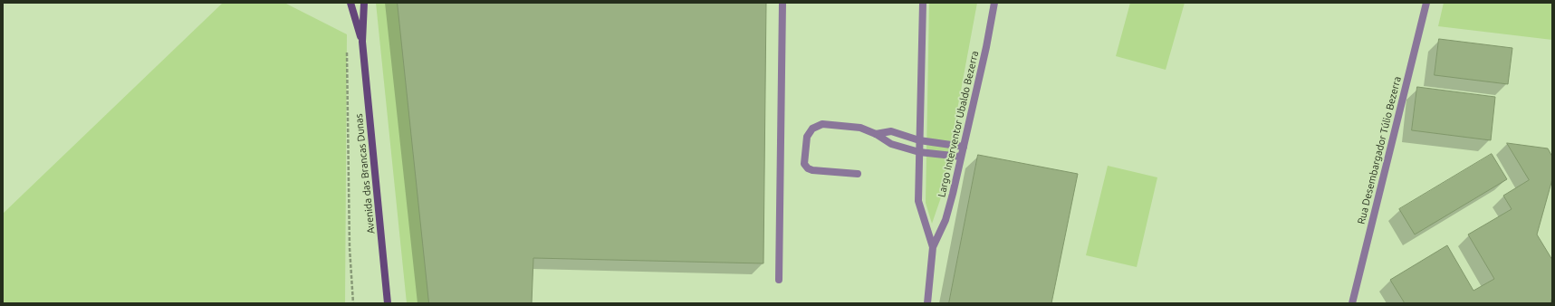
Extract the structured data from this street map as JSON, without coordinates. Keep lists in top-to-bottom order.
{
  "streets": {
    "main road": ["Avenida das Brancas Dunas"],
    "street": ["Largo Interventor Ubaldo Bezerra", "Rua Desembargador Túlio Bezerra"]
  }
}
